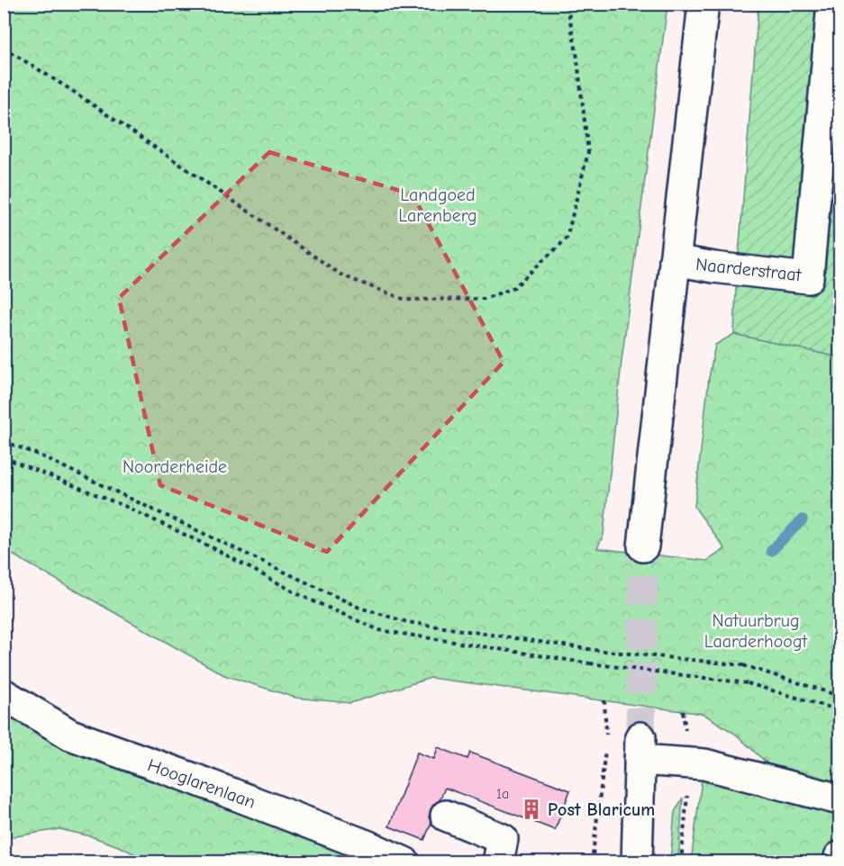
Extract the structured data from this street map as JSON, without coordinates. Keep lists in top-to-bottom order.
{
  "streets": {
    "street": ["Naarderstraat", "Hooglarenlaan"]
  },
  "parks": ["Landgoed Larenberg", "Noorderheide", "Natuurbrug Laarderhoogt"],
  "places": {
    "building": ["Post Blaricum"]
  },
  "house_numbers": ["1a"]
}
